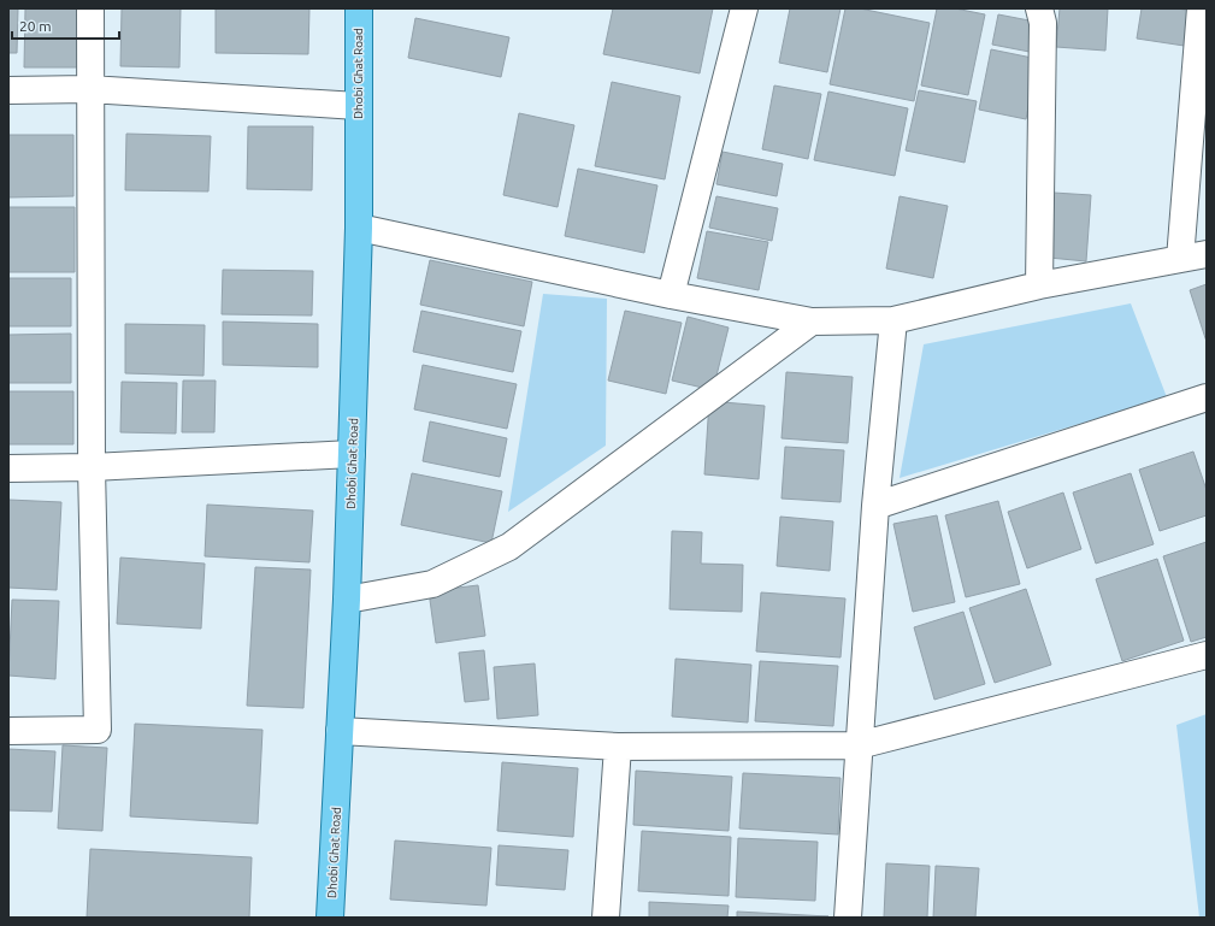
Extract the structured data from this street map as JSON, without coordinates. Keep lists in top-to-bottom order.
{
  "streets": {
    "main road": ["Dhobi Ghat Road"]
  },
  "scale_bar": "20 m"
}
